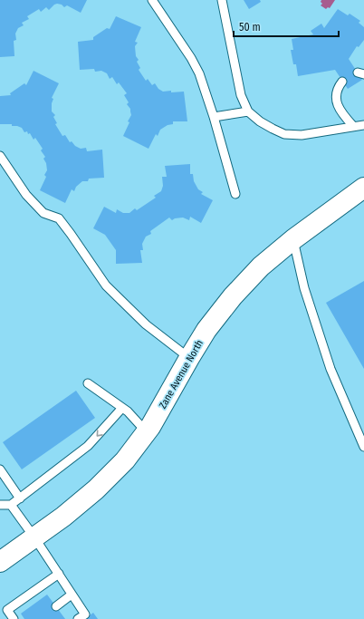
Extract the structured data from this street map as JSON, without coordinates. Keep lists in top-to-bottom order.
{
  "streets": {
    "street": ["Zane Avenue North"]
  },
  "scale_bar": "50 m"
}
